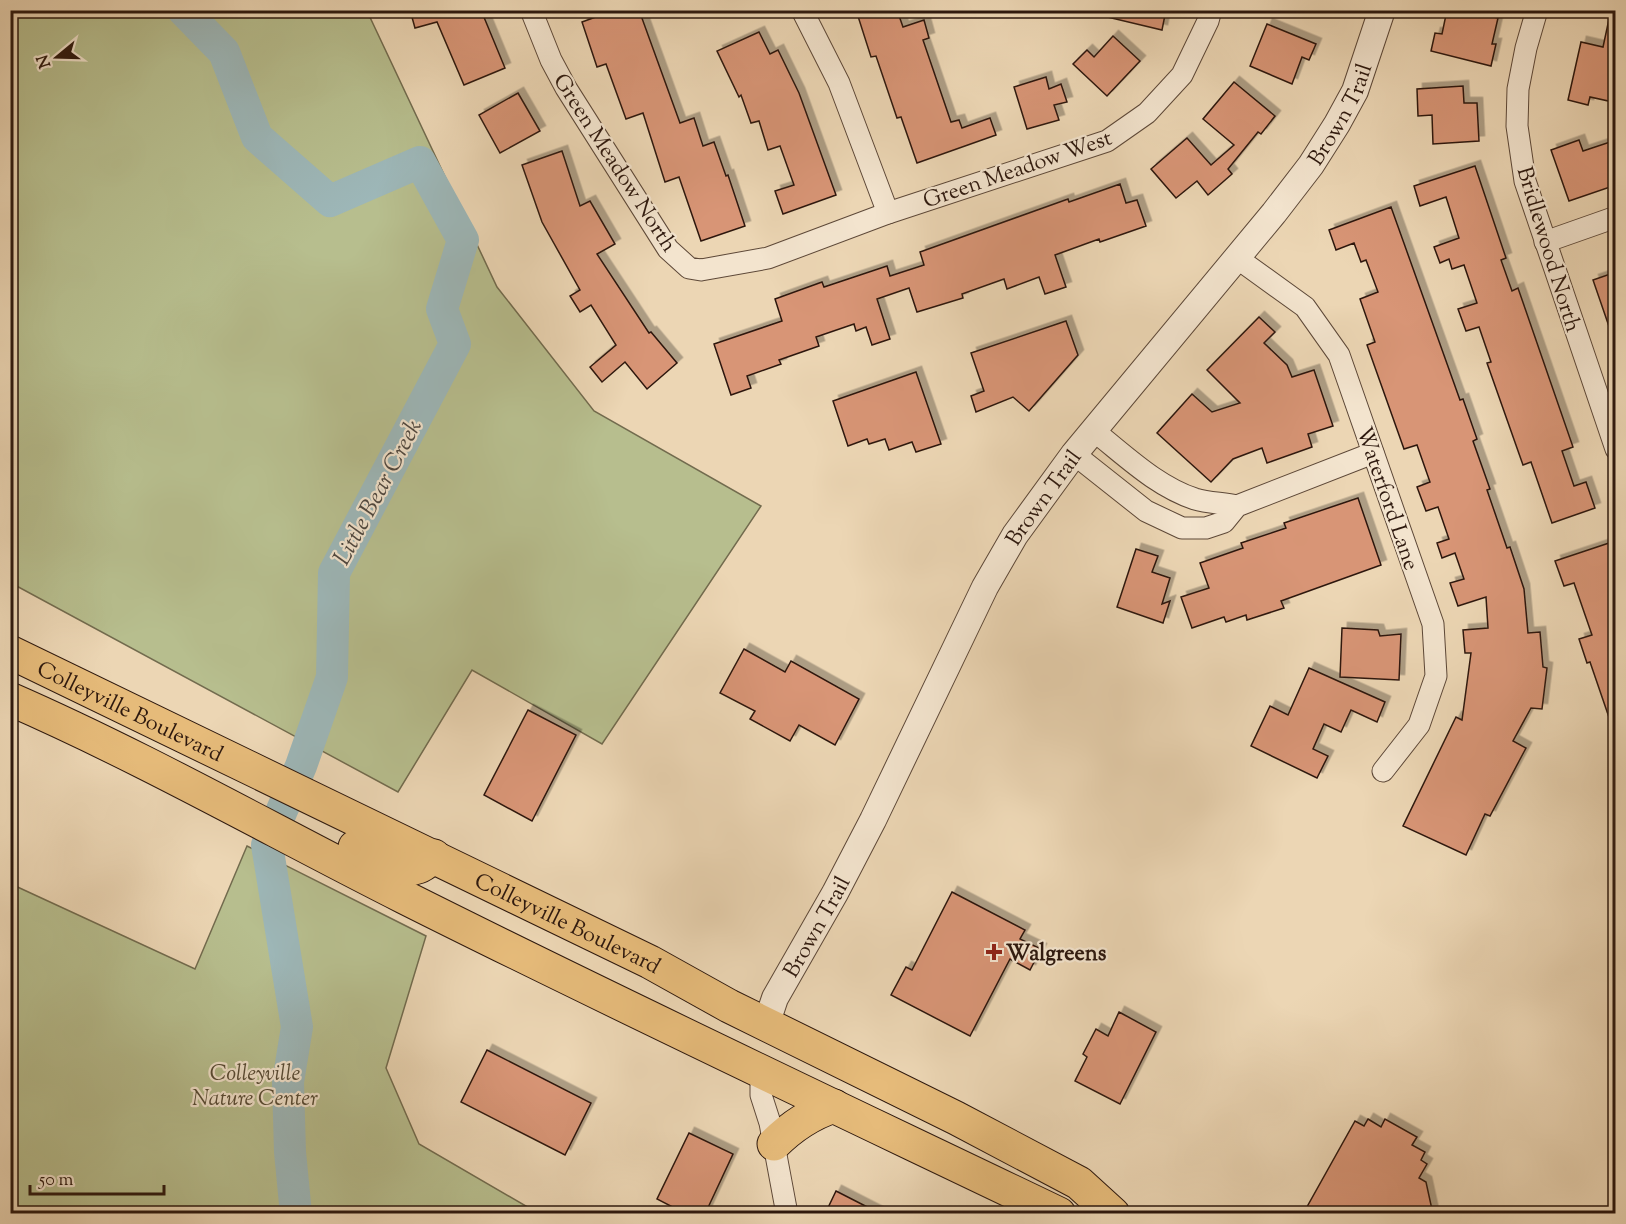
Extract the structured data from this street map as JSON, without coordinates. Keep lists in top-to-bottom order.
{
  "streets": {
    "main road": ["Colleyville Boulevard"],
    "street": [
      "Brown Trail",
      "Green Meadow North",
      "Green Meadow West",
      "Bridlewood North",
      "Waterford Lane"
    ]
  },
  "crossings": [
    ["Brown Trail", "Waterford Lane"],
    ["Brown Trail", "Colleyville Boulevard"],
    ["Green Meadow North", "Green Meadow West"]
  ],
  "water": ["Little Bear Creek"],
  "parks": ["Colleyville Nature Center"],
  "places": {
    "health": ["Walgreens"]
  },
  "scale_bar": "50 m",
  "north": "left"
}
